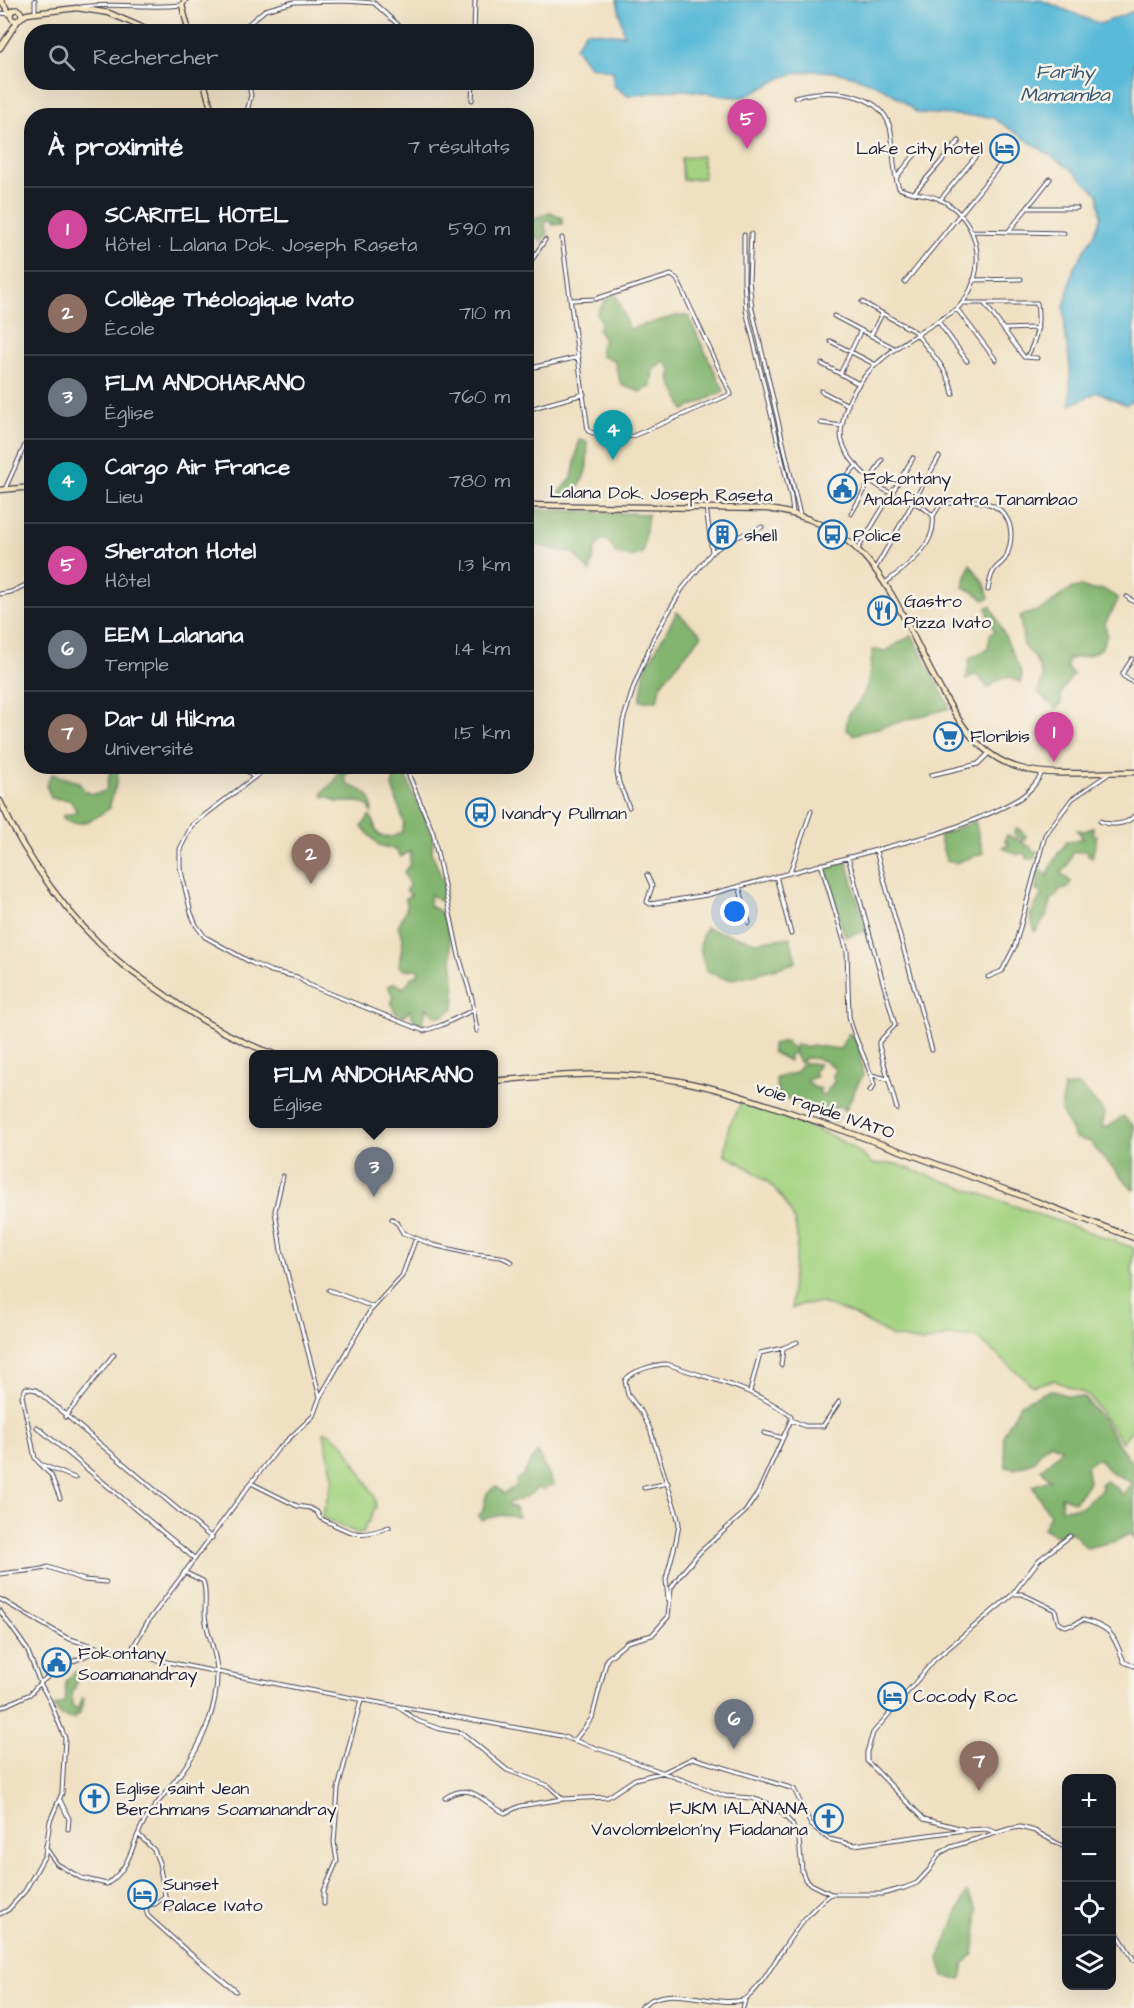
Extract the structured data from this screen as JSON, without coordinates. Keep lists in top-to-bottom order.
{
  "streets": {
    "main road": ["Lalana Dok. Joseph Raseta", "voie rapide IVATO"]
  },
  "water": ["Farihy Mamamba"],
  "places": {
    "hotel": ["Lake city hotel", "Cocody Roc", "Sunset Palace Ivato"],
    "public building": ["Fokontany Andafiavaratra Tanambao", "Fokontany Soamanandray"],
    "building": ["shell"],
    "bus stop": ["Police", "Ivandry Pullman"],
    "restaurant": ["Gastro Pizza Ivato"],
    "supermarket": ["Floribis"],
    "church": ["Eglise saint Jean Berchmans Soamanandray", "FJKM IALANANA Vavolombelon'ny Fiadanana"]
  },
  "page": {
    "search": "Rechercher",
    "pins": [
      "5",
      "4",
      "1",
      "2",
      "3",
      "6",
      "7"
    ],
    "heading": ["À proximité", "7 résultats"],
    "list": [
      {
        "mark": "1",
        "name": "SCARITEL HOTEL",
        "note": "Hôtel · Lalana Dok. Joseph Raseta",
        "value": "590 m"
      },
      {
        "mark": "2",
        "name": "Collège Théologique Ivato",
        "note": "École",
        "value": "710 m"
      },
      {
        "mark": "3",
        "name": "FLM ANDOHARANO",
        "note": "Église",
        "value": "760 m"
      },
      {
        "mark": "4",
        "name": "Cargo Air France",
        "note": "Lieu",
        "value": "780 m"
      },
      {
        "mark": "5",
        "name": "Sheraton Hotel",
        "note": "Hôtel",
        "value": "1.3 km"
      },
      {
        "mark": "6",
        "name": "EEM Lalanana",
        "note": "Temple",
        "value": "1.4 km"
      },
      {
        "mark": "7",
        "name": "Dar Ul Hikma",
        "note": "Université",
        "value": "1.5 km"
      }
    ],
    "popup": ["FLM ANDOHARANO", "Église"],
    "map_buttons": ["+", "−"]
  }
}
